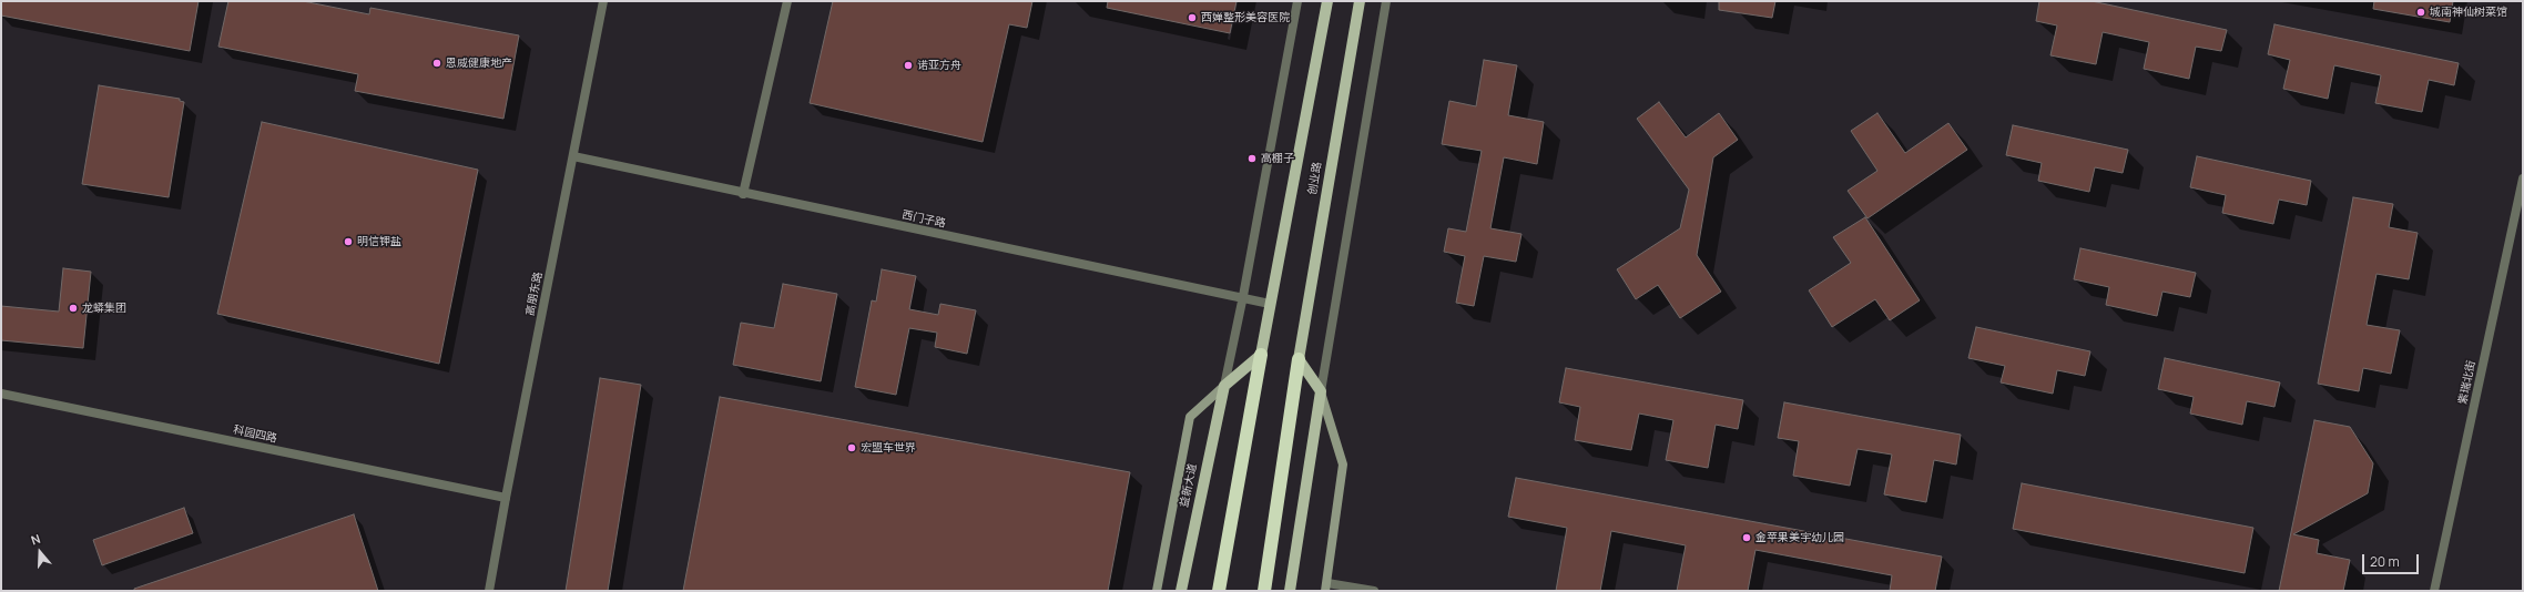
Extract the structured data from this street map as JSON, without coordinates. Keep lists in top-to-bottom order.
{
  "streets": {
    "main road": ["创业路", "益新大道"],
    "street": [
      "西门子路",
      "高朋东路",
      "紫瑞北街",
      "科园四路"
    ]
  },
  "crossings": [
    ["创业路", "西门子路"],
    ["西门子路", "高朋东路"],
    ["高朋东路", "科园四路"]
  ],
  "places": [
    "城南神仙树菜馆",
    "西婵整形美容医院",
    "恩威健康地产",
    "诺亚方舟",
    "高棚子",
    "明信钾盐",
    "龙蟒集团",
    "宏盟车世界",
    "金苹果美宇幼儿园"
  ],
  "scale_bar": "20 m",
  "north": "top"
}
